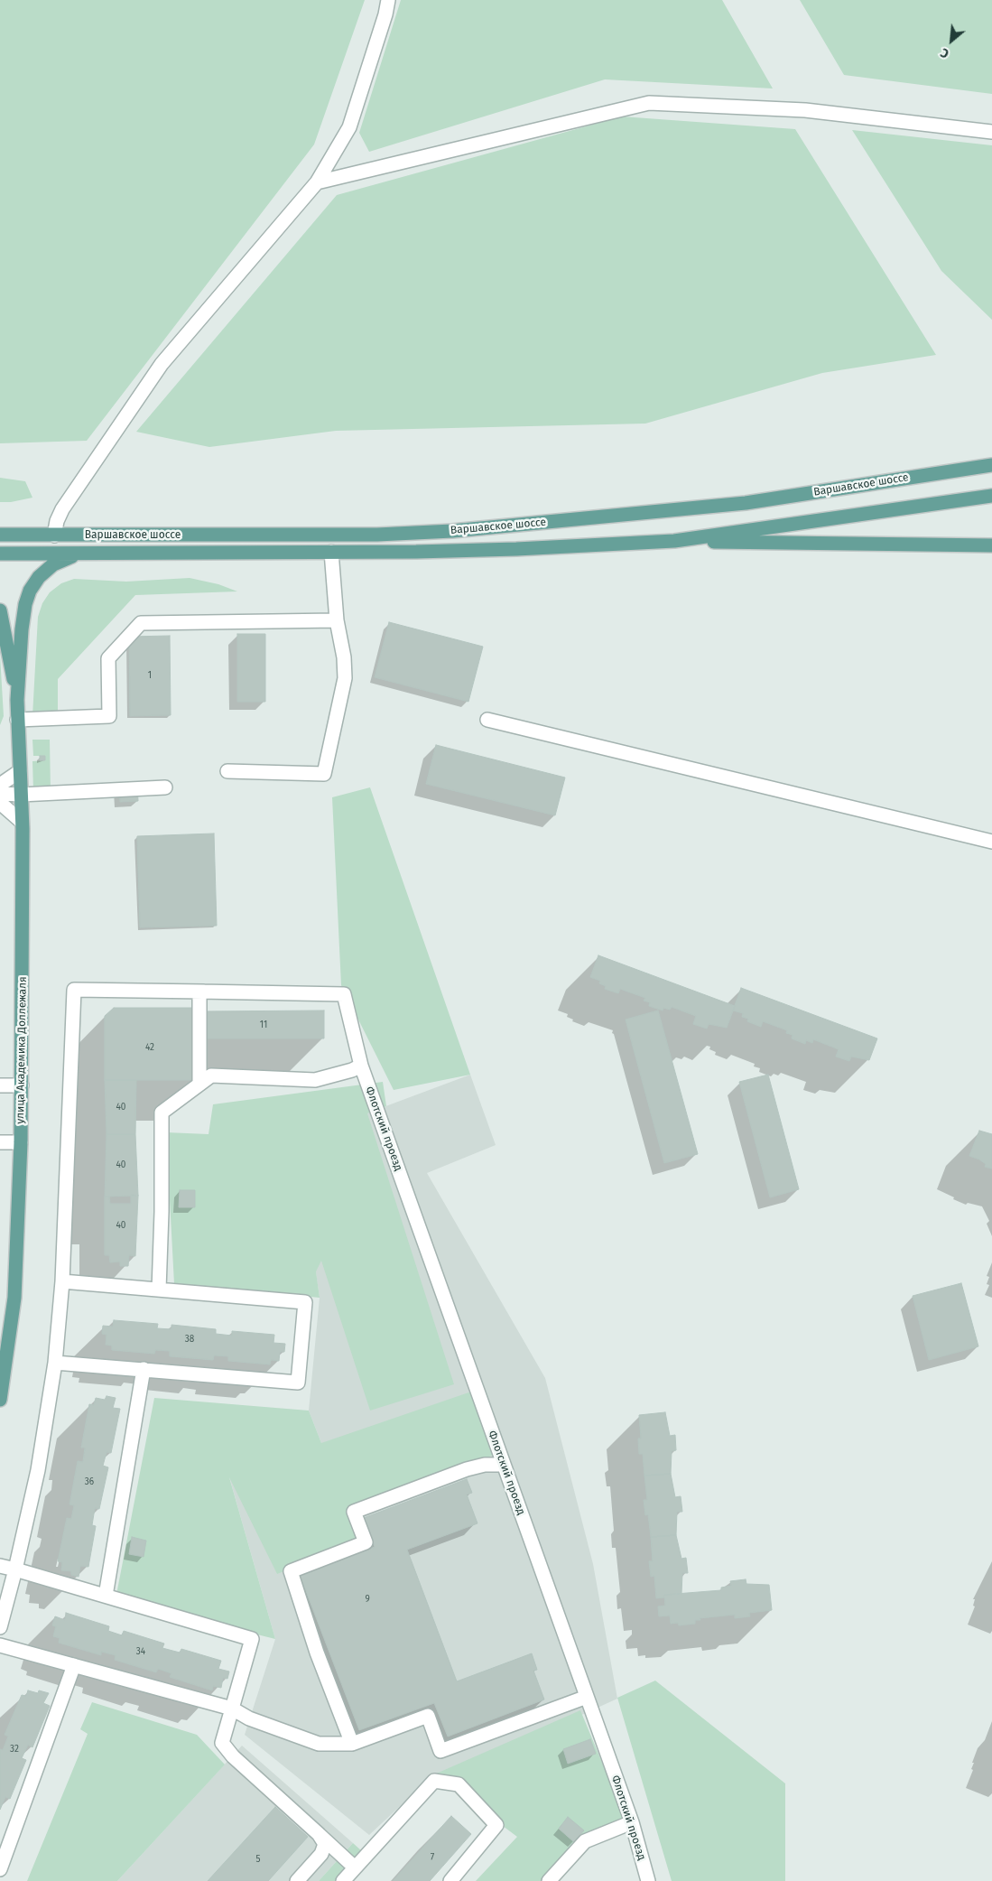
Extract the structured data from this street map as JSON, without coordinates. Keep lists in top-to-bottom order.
{
  "streets": {
    "main road": ["Варшавское шоссе", "улица Академика Доллежаля"],
    "street": ["Флотский проезд"]
  },
  "crossings": [
    ["Варшавское шоссе", "улица Академика Доллежаля"]
  ],
  "house_numbers": [
    "1",
    "11",
    "42",
    "40",
    "40",
    "40",
    "38",
    "36",
    "9",
    "34",
    "32",
    "7",
    "5"
  ],
  "north": "bottom left"
}
